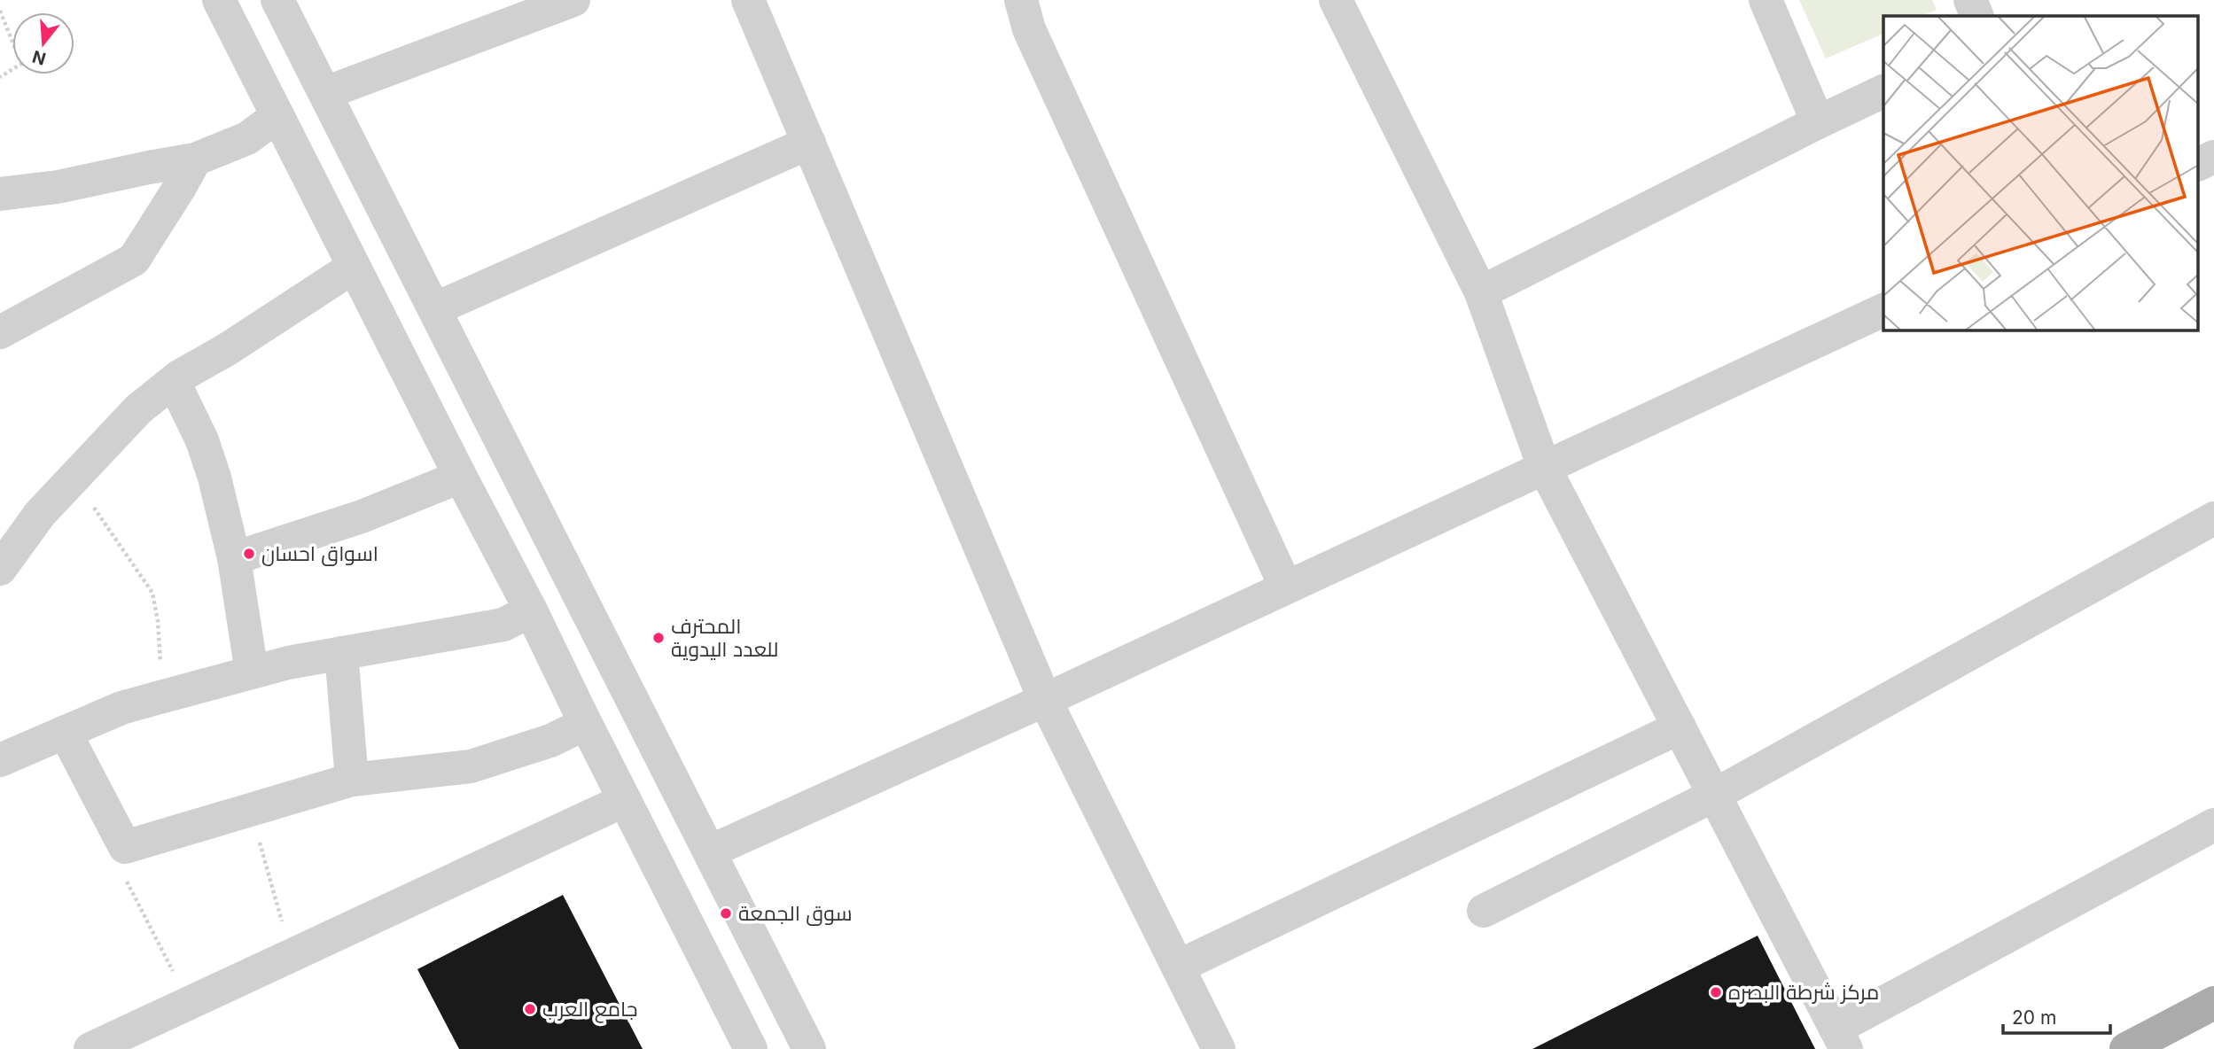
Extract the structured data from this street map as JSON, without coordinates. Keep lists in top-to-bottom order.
{
  "places": [
    "اسواق احسان",
    "المحترف للعدد اليدوية",
    "سوق الجمعة",
    "مركز شرطة البصره",
    "جامع العرب"
  ],
  "scale_bar": "20 m",
  "north": "bottom"
}
